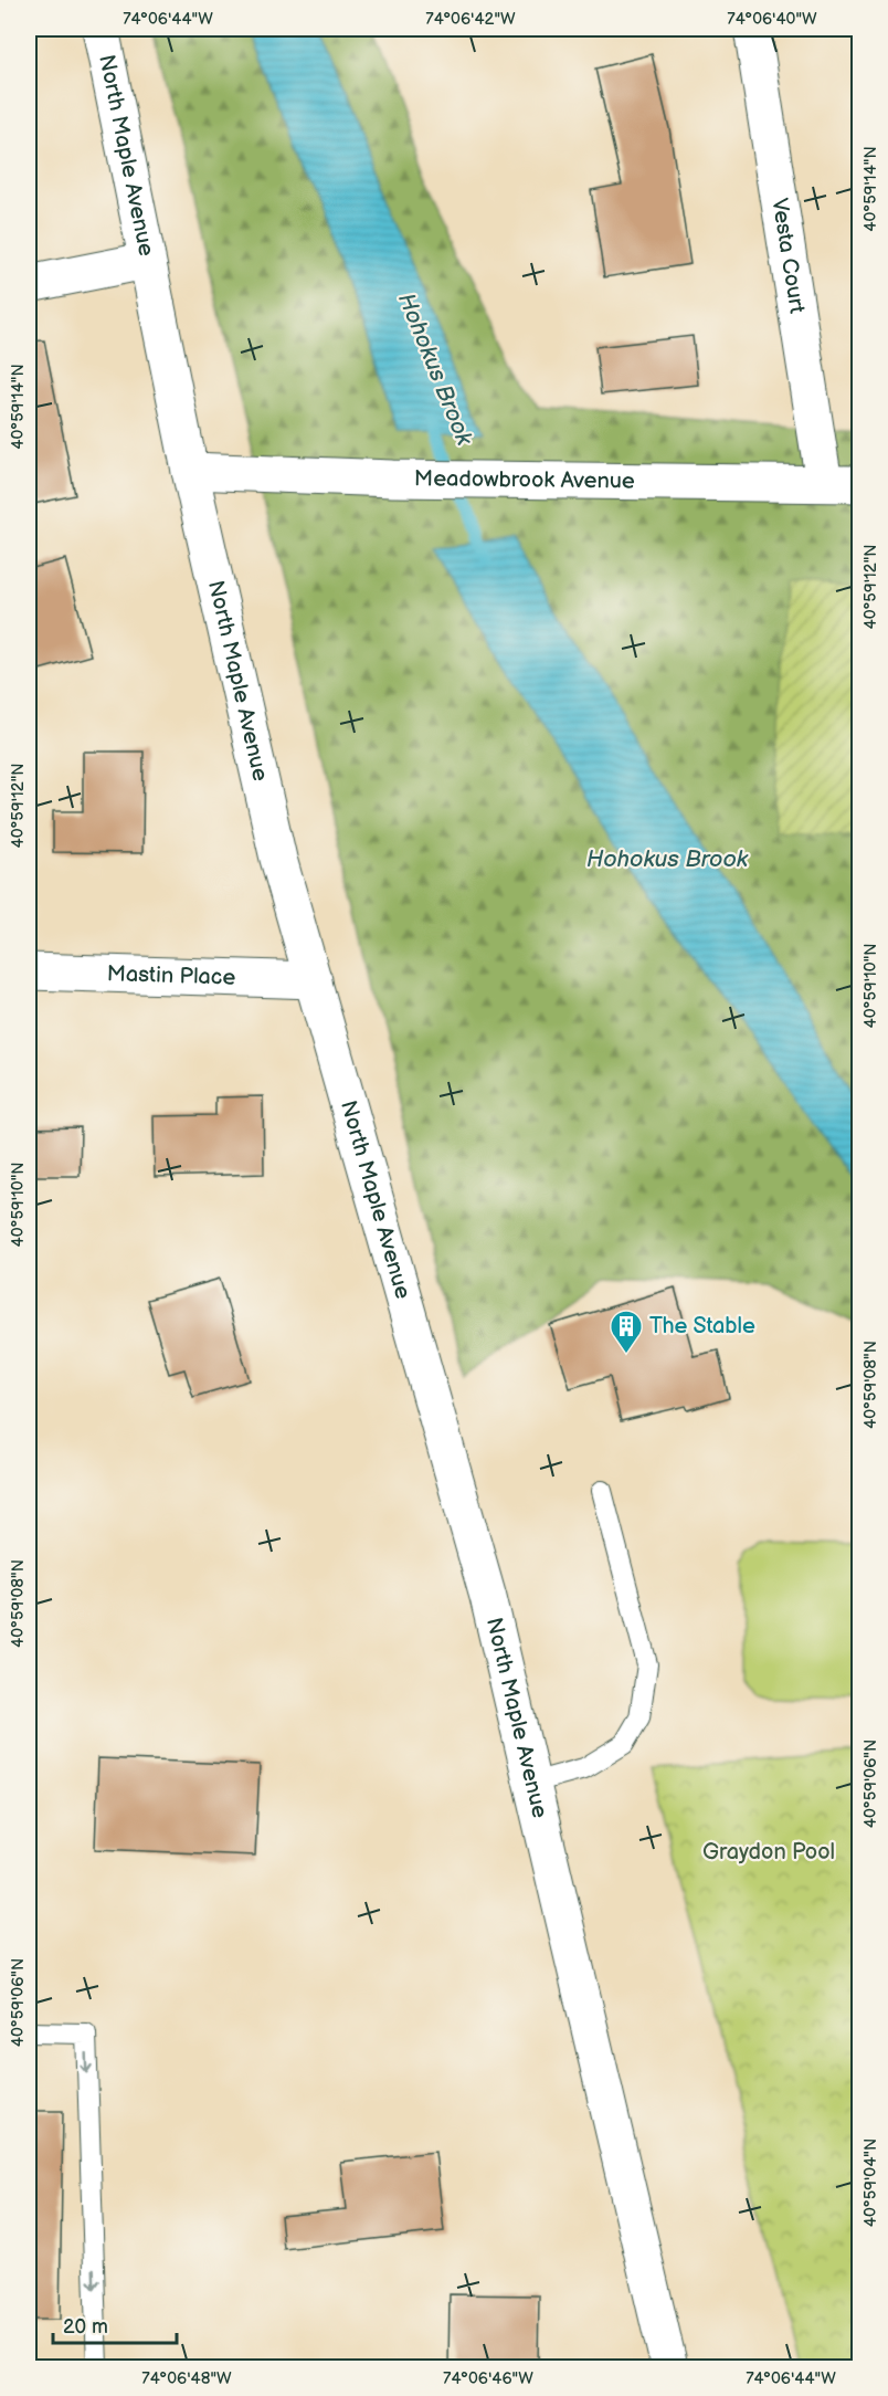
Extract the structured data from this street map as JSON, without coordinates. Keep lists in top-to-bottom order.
{
  "streets": {
    "main road": [
      "North Maple Avenue",
      "Vesta Court",
      "Meadowbrook Avenue",
      "Mastin Place"
    ]
  },
  "crossings": [
    ["North Maple Avenue", "Meadowbrook Avenue"],
    ["North Maple Avenue", "Mastin Place"],
    ["Vesta Court", "Meadowbrook Avenue"]
  ],
  "water": ["Hohokus Brook"],
  "parks": ["Graydon Pool"],
  "places": {
    "building": ["The Stable"]
  },
  "scale_bar": "20 m",
  "coordinates": [
    "74°06'44\"W",
    "74°06'42\"W",
    "74°06'40\"W",
    "40°59'14\"N",
    "40°59'12\"N",
    "40°59'10\"N",
    "40°59'08\"N",
    "40°59'06\"N",
    "40°59'04\"N",
    "74°06'48\"W",
    "74°06'46\"W"
  ]
}
